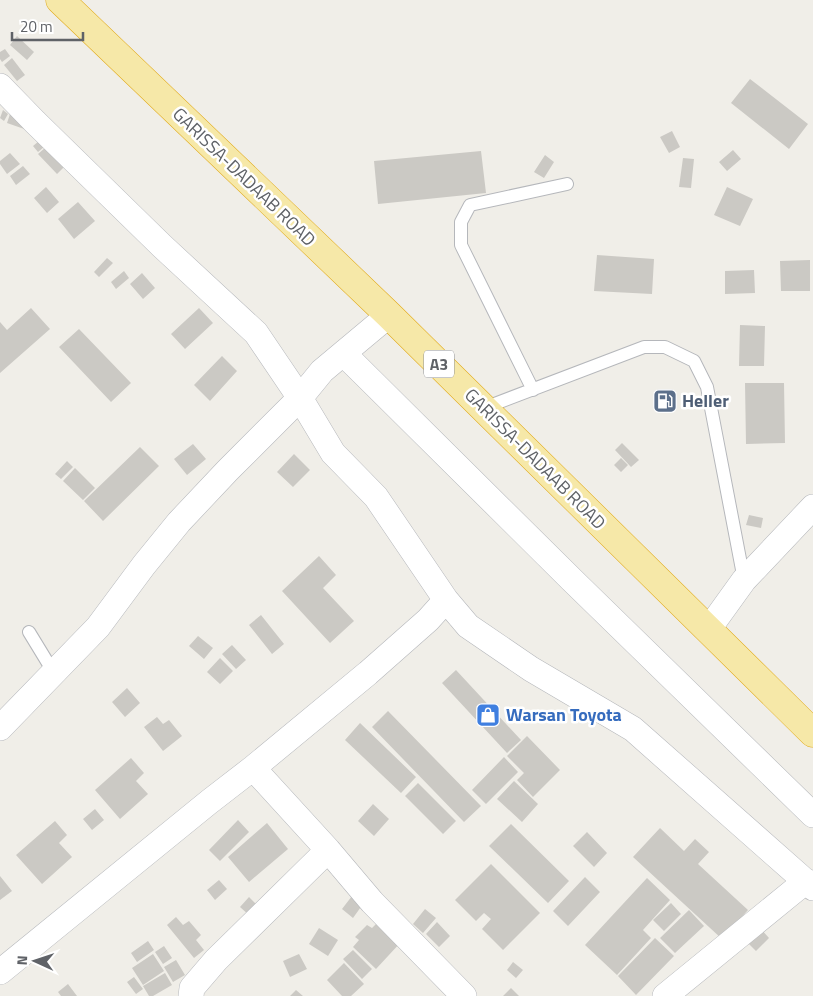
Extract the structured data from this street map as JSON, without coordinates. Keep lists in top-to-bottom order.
{
  "streets": {
    "highway": ["GARISSA-DADAAB ROAD", "A3"]
  },
  "places": {
    "fuel station": ["Heller"],
    "shop": ["Warsan Toyota"]
  },
  "scale_bar": "20 m",
  "north": "left"
}
